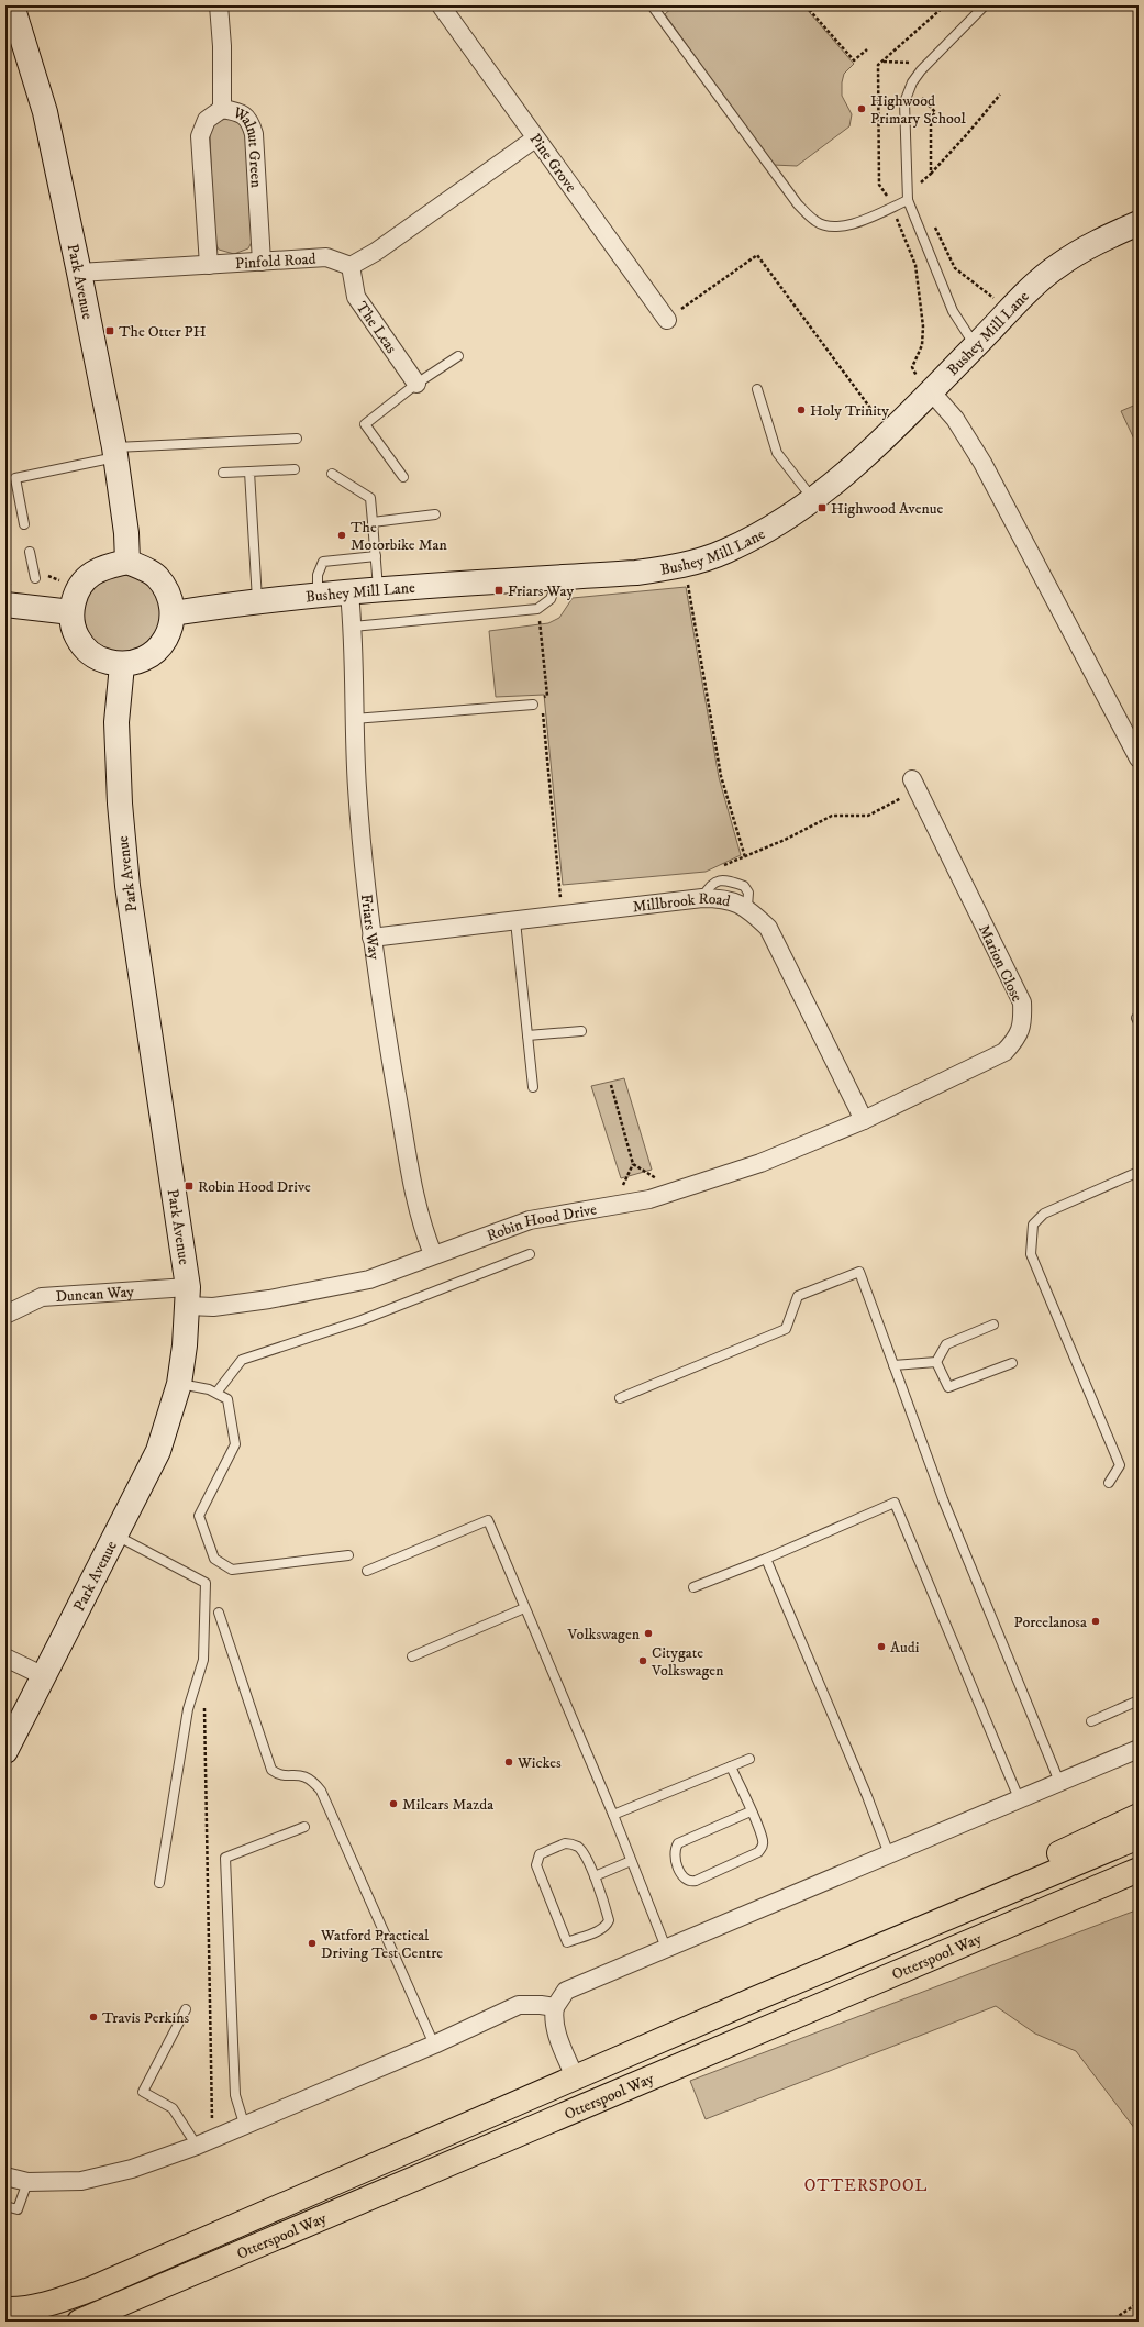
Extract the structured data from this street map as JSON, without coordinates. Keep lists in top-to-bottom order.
{
  "streets": {
    "highway": ["Otterspool Way"],
    "street": [
      "Walnut Green",
      "Pine Grove",
      "Pinfold Road",
      "Park Avenue",
      "The Leas",
      "Bushey Mill Lane",
      "Millbrook Road",
      "Friars Way",
      "Marion Close",
      "Robin Hood Drive",
      "Duncan Way"
    ]
  },
  "crossings": [
    ["Walnut Green", "Pinfold Road"],
    ["Pinfold Road", "Park Avenue"],
    ["Pinfold Road", "The Leas"],
    ["Park Avenue", "Bushey Mill Lane"],
    ["Park Avenue", "Robin Hood Drive"],
    ["Park Avenue", "Duncan Way"],
    ["Bushey Mill Lane", "Friars Way"],
    ["Millbrook Road", "Friars Way"],
    ["Millbrook Road", "Marion Close"],
    ["Millbrook Road", "Robin Hood Drive"],
    ["Friars Way", "Robin Hood Drive"],
    ["Marion Close", "Robin Hood Drive"],
    ["Robin Hood Drive", "Duncan Way"]
  ],
  "districts": ["OTTERSPOOL"],
  "places": {
    "other": [
      "Highwood Primary School",
      "Holy Trinity",
      "The Motorbike Man",
      "Porcelanosa",
      "Volkswagen",
      "Audi",
      "Citygate Volkswagen",
      "Wickes",
      "Milcars Mazda",
      "Watford Practical Driving Test Centre",
      "Travis Perkins"
    ],
    "transit": [
      "The Otter PH",
      "Highwood Avenue",
      "Friars Way",
      "Robin Hood Drive"
    ]
  }
}
